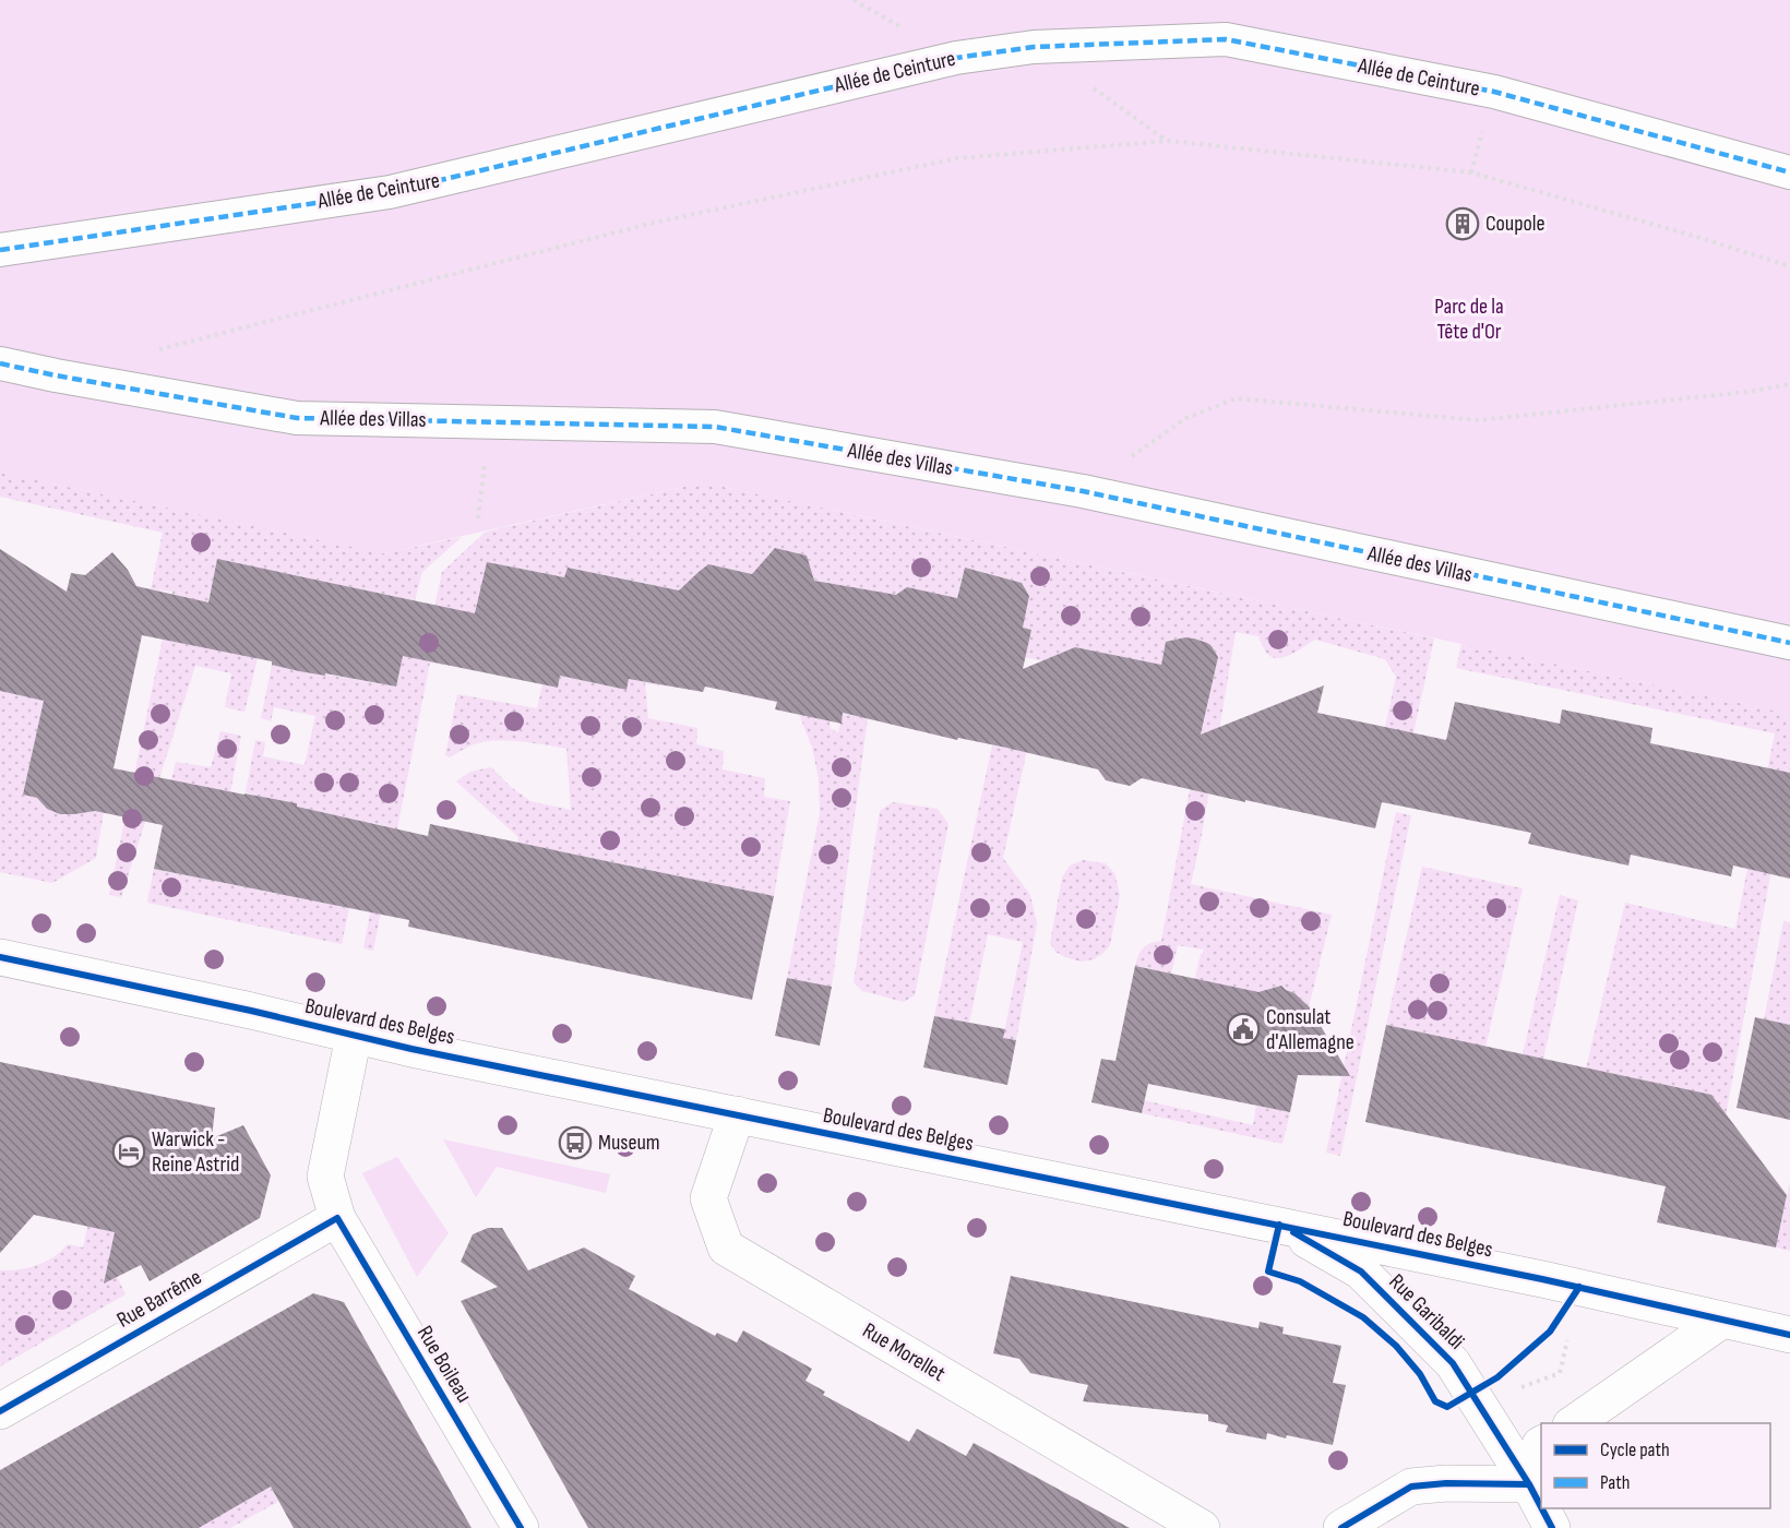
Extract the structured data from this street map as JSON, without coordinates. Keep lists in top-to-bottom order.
{
  "streets": {
    "main road": [
      "Boulevard des Belges",
      "Rue Barrême",
      "Rue Garibaldi",
      "Rue Morellet",
      "Rue Boileau"
    ],
    "street": ["Allée de Ceinture", "Allée des Villas"]
  },
  "crossings": [
    ["Boulevard des Belges", "Rue Garibaldi"],
    ["Boulevard des Belges", "Rue Morellet"],
    ["Boulevard des Belges", "Rue Boileau"],
    ["Rue Barrême", "Rue Boileau"]
  ],
  "parks": ["Parc de la Tête d'Or"],
  "places": {
    "building": ["Coupole"],
    "public building": ["Consulat d'Allemagne"],
    "bus stop": ["Museum"],
    "hotel": ["Warwick - Reine Astrid"]
  },
  "legend": ["Cycle path", "Path"]
}
